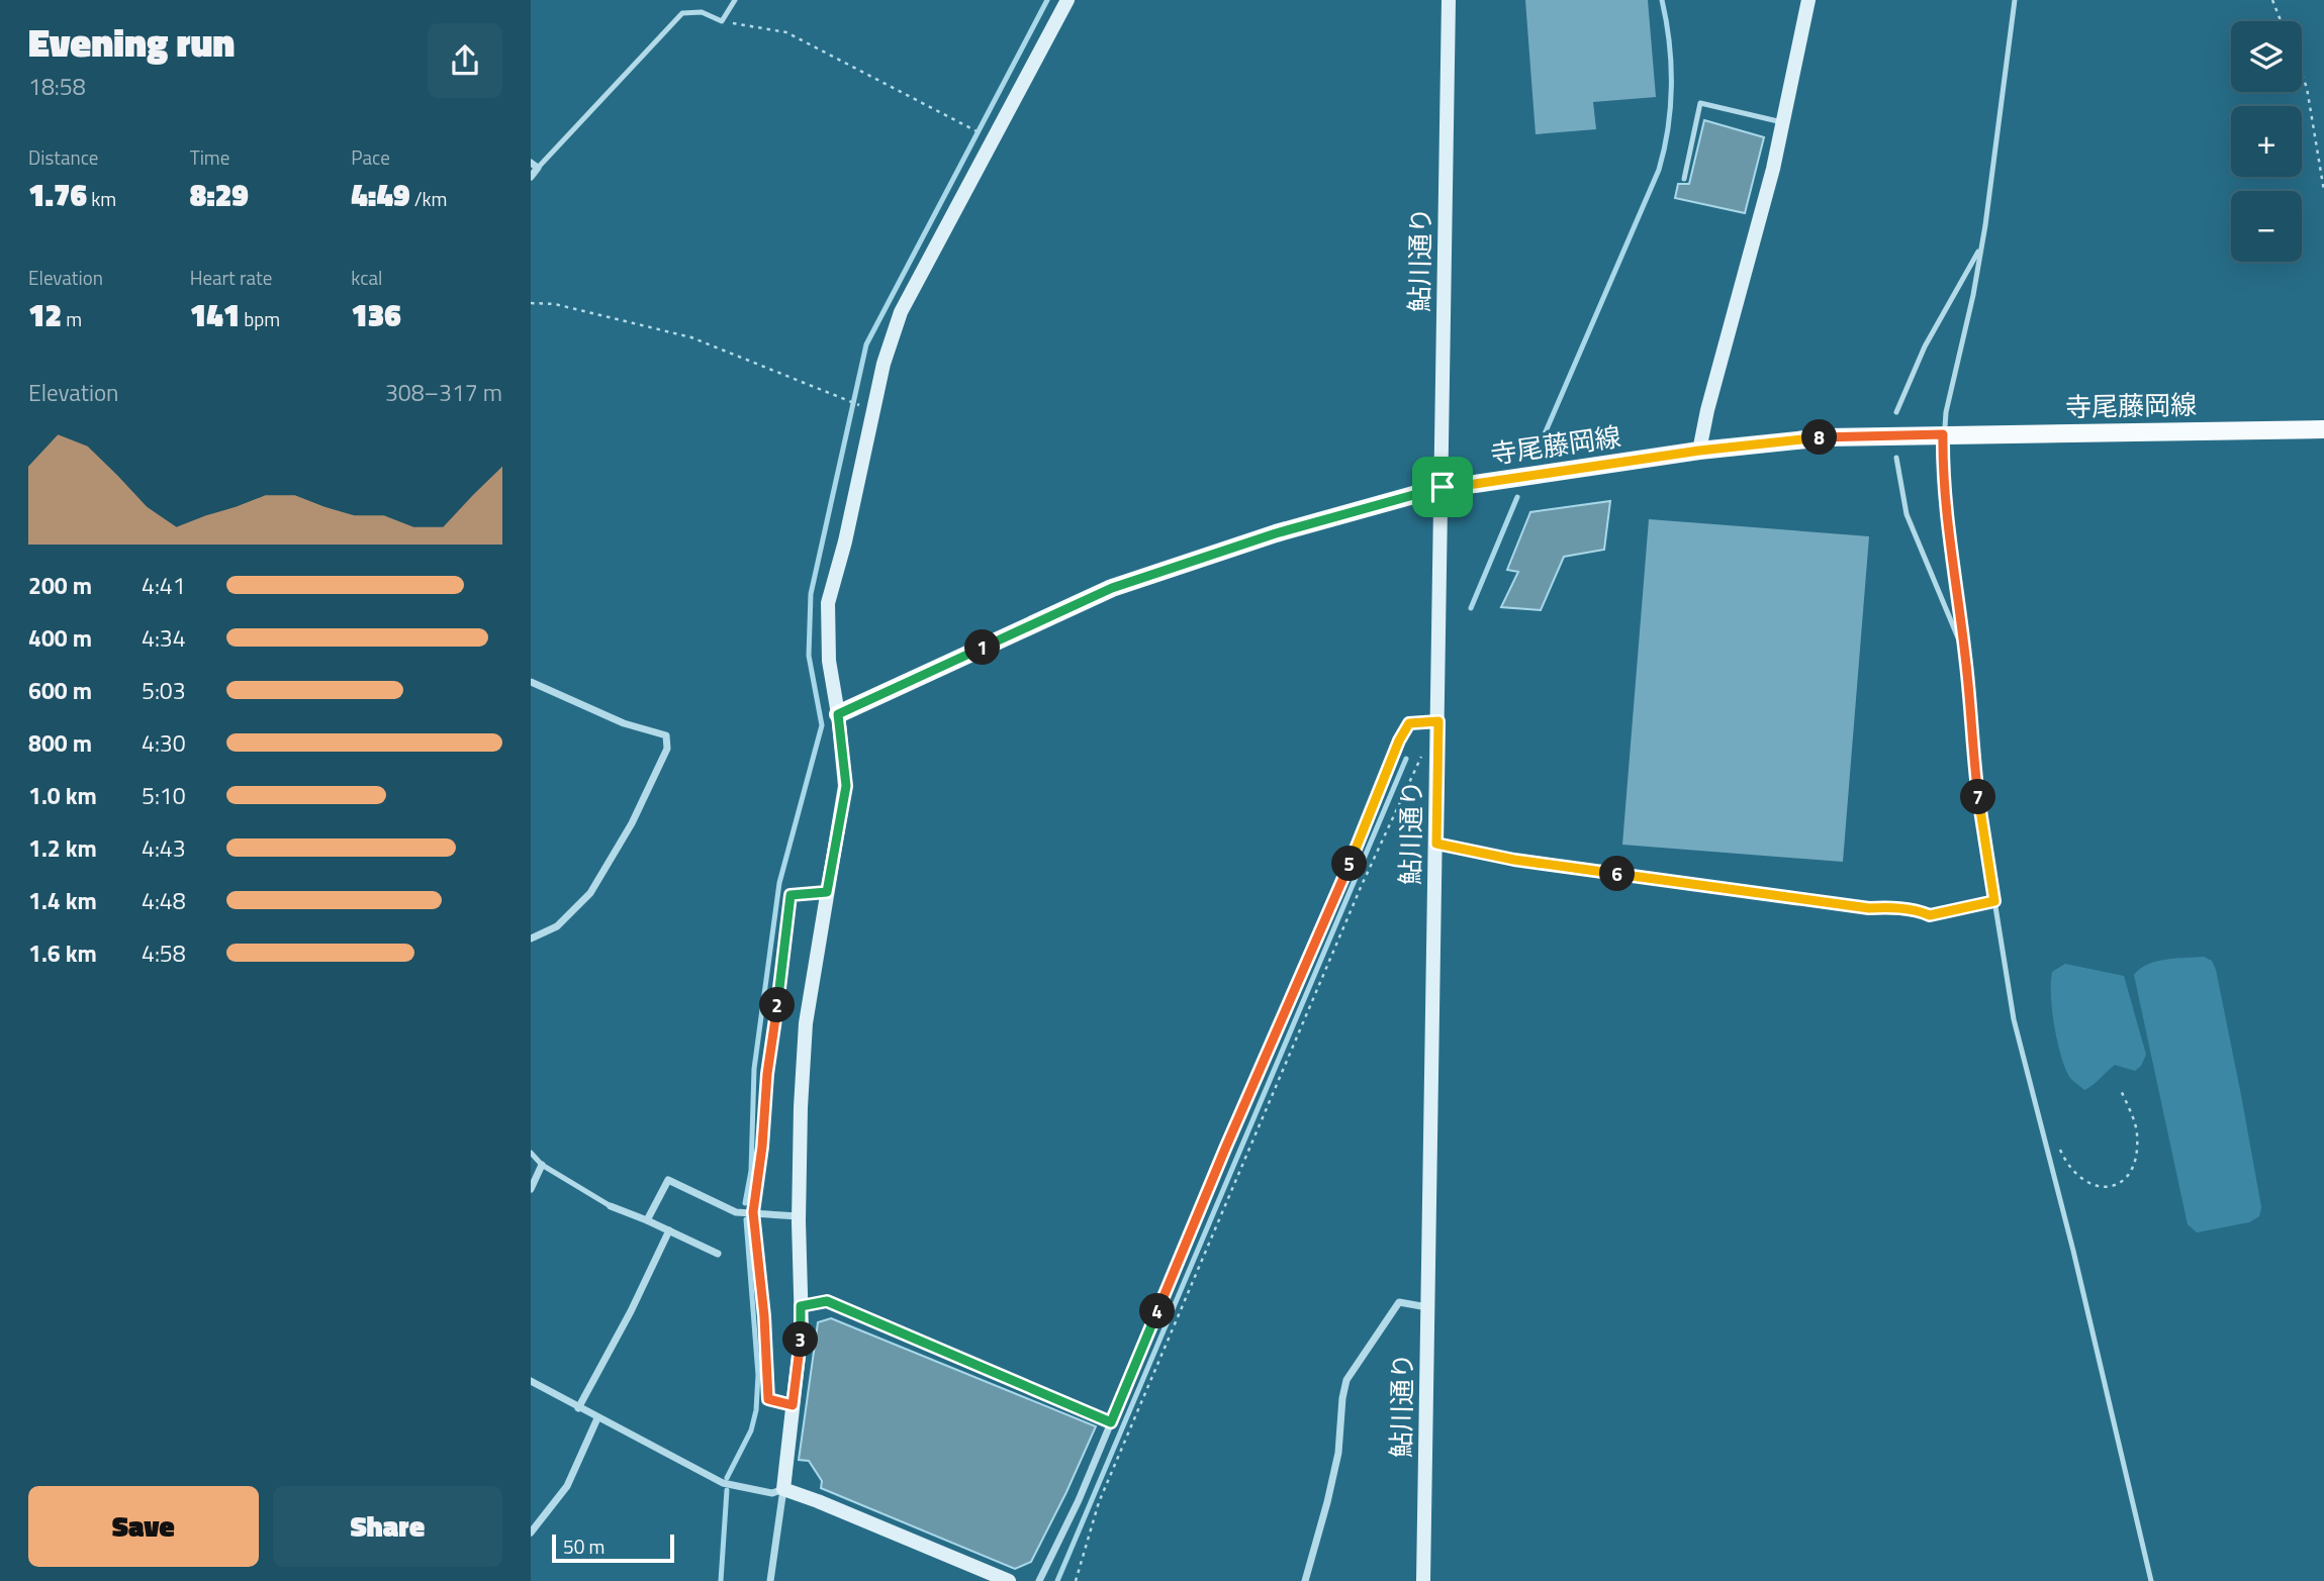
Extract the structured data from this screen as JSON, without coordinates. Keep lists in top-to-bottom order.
{
  "streets": {
    "main road": ["寺尾藤岡線"],
    "street": ["鮎川通り"]
  },
  "crossings": [
    ["鮎川通り", "寺尾藤岡線"]
  ],
  "scale_bar": "50 m",
  "page": {
    "heading": ["Evening run", "18:58"],
    "map_buttons": ["+", "−"],
    "stats": [
      ["Distance", "1.76 km"],
      ["Time", "8:29"],
      ["Pace", "4:49 /km"],
      ["Elevation", "12 m"],
      ["Heart rate", "141 bpm"],
      ["kcal", "136"]
    ],
    "chart": ["Elevation", "308–317 m"],
    "pins": [
      "8",
      "1",
      "7",
      "5",
      "6",
      "2",
      "4",
      "3"
    ],
    "list": [
      {
        "name": "200 m",
        "note": "4:41"
      },
      {
        "name": "400 m",
        "note": "4:34"
      },
      {
        "name": "600 m",
        "note": "5:03"
      },
      {
        "name": "800 m",
        "note": "4:30"
      },
      {
        "name": "1.0 km",
        "note": "5:10"
      },
      {
        "name": "1.2 km",
        "note": "4:43"
      },
      {
        "name": "1.4 km",
        "note": "4:48"
      },
      {
        "name": "1.6 km",
        "note": "4:58"
      }
    ],
    "buttons": ["Save", "Share"],
    "scale": "50 m"
  }
}
